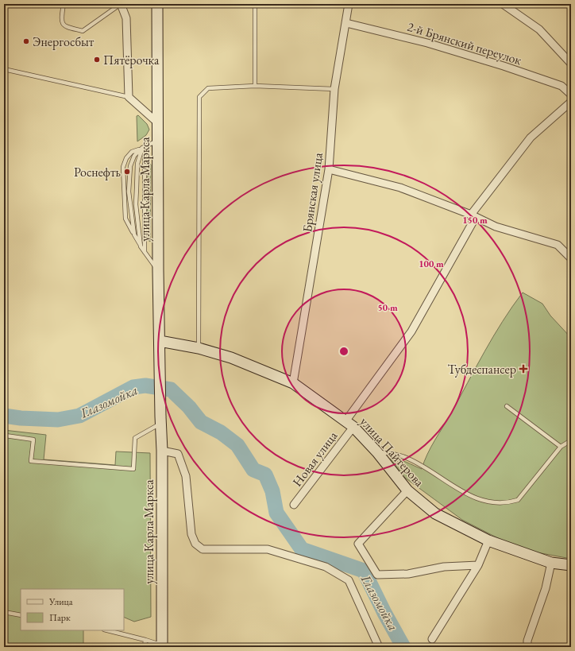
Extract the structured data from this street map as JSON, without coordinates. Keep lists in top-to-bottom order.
{
  "streets": {
    "main road": ["улица Карла Маркса", "улица Пайтерова"],
    "street": ["2-й Брянский переулок", "Брянская улица", "Новая улица"]
  },
  "crossings": [
    ["2-й Брянский переулок", "Брянская улица"],
    ["улица Карла Маркса", "улица Пайтерова"],
    ["Брянская улица", "улица Пайтерова"],
    ["улица Пайтерова", "Новая улица"]
  ],
  "water": ["Глазомойка"],
  "places": {
    "other": ["Энергосбыт", "Пятёрочка", "Роснефть"],
    "health": ["Тубдеспансер"]
  },
  "legend": ["Улица", "Парк"],
  "rings": ["150 m", "100 m", "50 m"]
}
